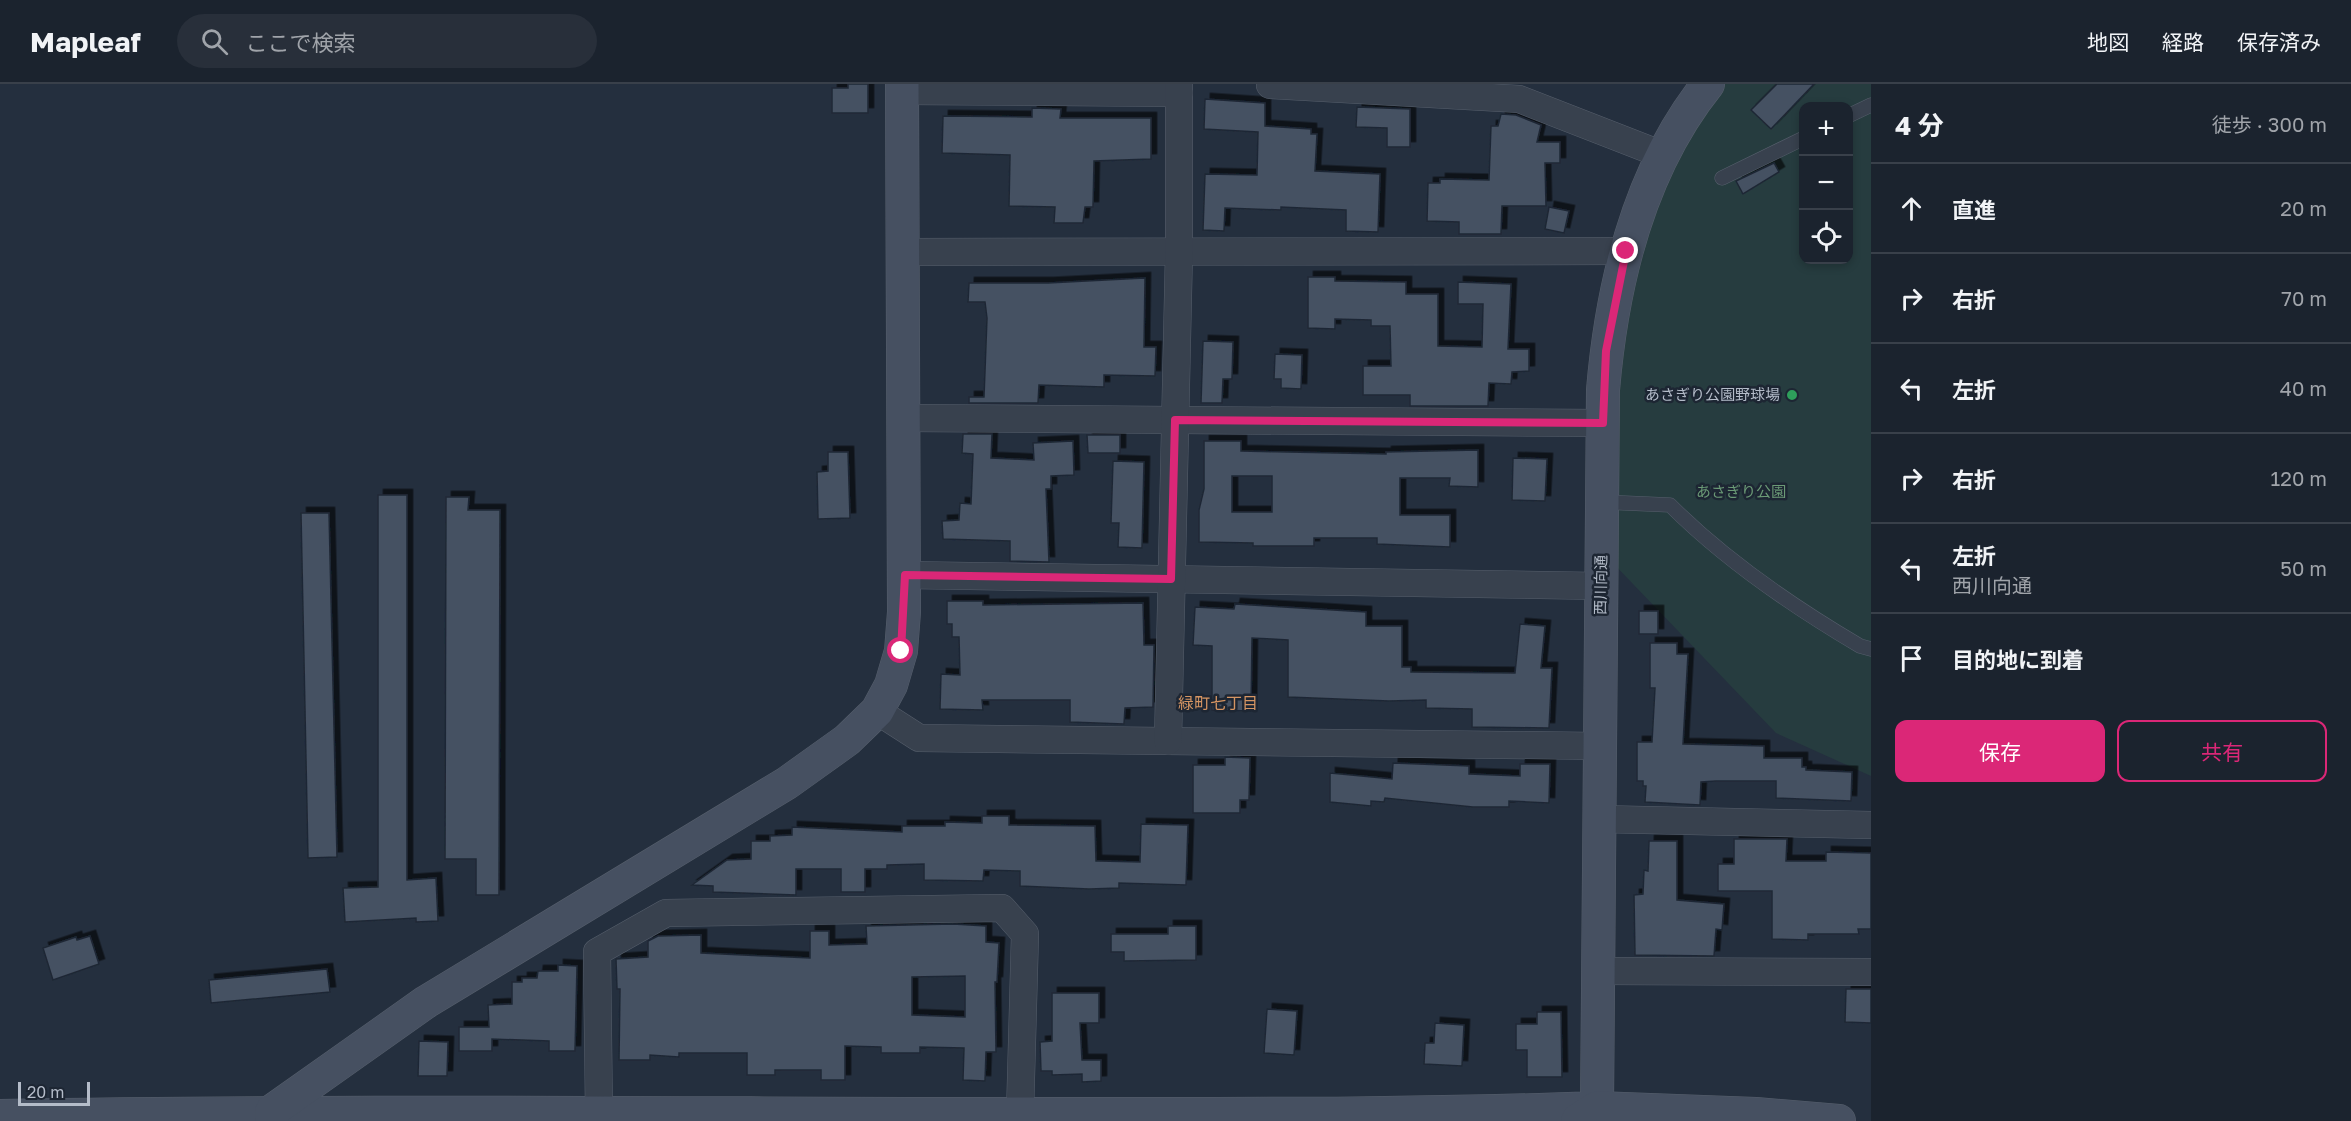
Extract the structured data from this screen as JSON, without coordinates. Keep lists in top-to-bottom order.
{
  "streets": {
    "street": ["西川向通"]
  },
  "districts": ["緑町七丁目"],
  "parks": ["あさぎり公園"],
  "places": ["あさぎり公園野球場"],
  "scale_bar": "20 m",
  "page": {
    "header": "Mapleaf",
    "search": "ここで検索",
    "nav": ["地図", "経路", "保存済み"],
    "heading": ["4 分", "徒歩 · 300 m"],
    "map_buttons": ["+", "−"],
    "list": [
      ["直進", "20 m"],
      ["右折", "70 m"],
      ["左折", "40 m"],
      ["右折", "120 m"],
      ["左折", "西川向通", "50 m"],
      "目的地に到着"
    ],
    "buttons": ["保存", "共有"],
    "scale": "20 m"
  }
}
